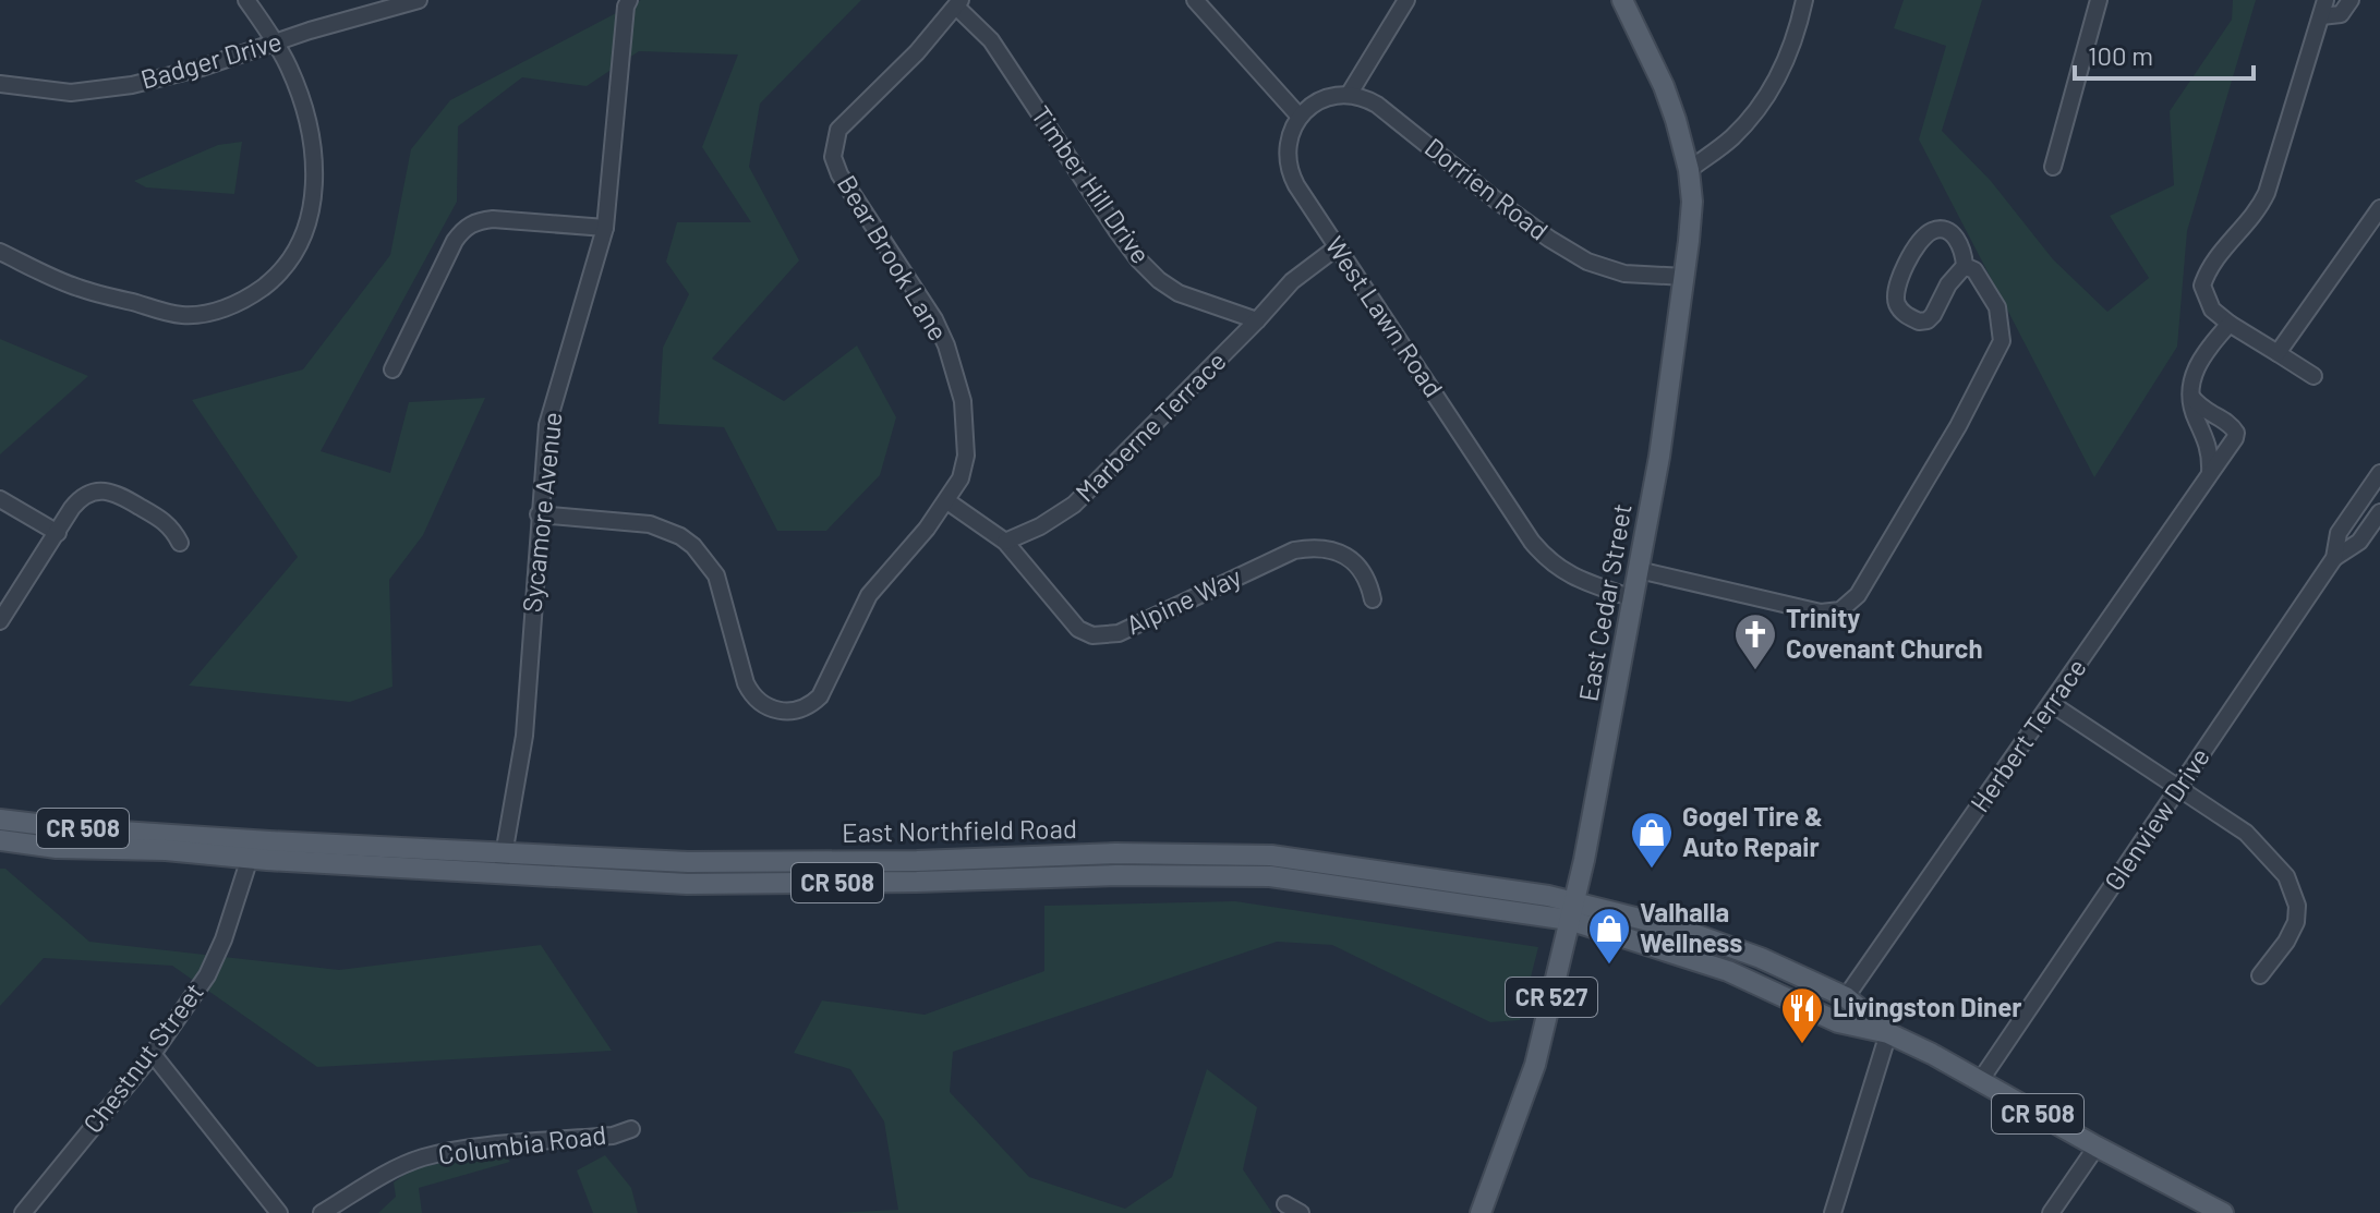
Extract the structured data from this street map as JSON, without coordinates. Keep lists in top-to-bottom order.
{
  "streets": {
    "main road": [
      "East Cedar Street",
      "CR 508",
      "East Northfield Road",
      "CR 527"
    ],
    "street": [
      "Badger Drive",
      "Timber Hill Drive",
      "Dorrien Road",
      "Bear Brook Lane",
      "West Lawn Road",
      "Marberne Terrace",
      "Sycamore Avenue",
      "Alpine Way",
      "Herbert Terrace",
      "Glenview Drive",
      "Chestnut Street",
      "Columbia Road"
    ]
  },
  "crossings": [
    ["Timber Hill Drive", "Bear Brook Lane"],
    ["Timber Hill Drive", "Marberne Terrace"],
    ["Dorrien Road", "East Cedar Street"],
    ["Bear Brook Lane", "Sycamore Avenue"],
    ["West Lawn Road", "Marberne Terrace"],
    ["West Lawn Road", "East Cedar Street"],
    ["Marberne Terrace", "Alpine Way"],
    ["Sycamore Avenue", "East Northfield Road"],
    ["East Cedar Street", "East Northfield Road"],
    ["Herbert Terrace", "East Northfield Road"],
    ["Glenview Drive", "CR 508"],
    ["Glenview Drive", "East Northfield Road"],
    ["CR 508", "East Northfield Road"],
    ["East Northfield Road", "Chestnut Street"]
  ],
  "places": {
    "church": ["Trinity Covenant Church"],
    "shop": ["Gogel Tire & Auto Repair", "Valhalla Wellness"],
    "restaurant": ["Livingston Diner"]
  },
  "scale_bar": "100 m"
}
